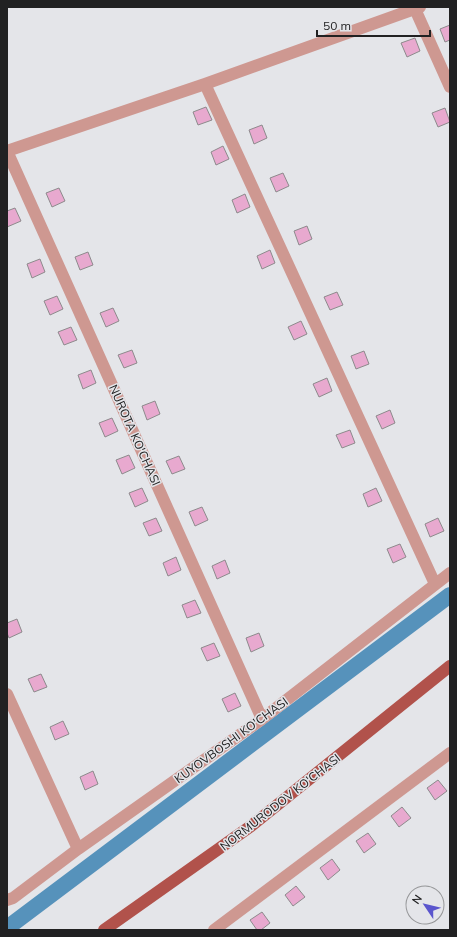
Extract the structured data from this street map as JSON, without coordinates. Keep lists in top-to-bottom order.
{
  "streets": {
    "main road": ["NORMURODOV KO'CHASI"],
    "street": ["NUROTA KO'CHASI", "KUYOVBOSHI KO'CHASI"]
  },
  "crossings": [
    ["NUROTA KO'CHASI", "KUYOVBOSHI KO'CHASI"]
  ],
  "scale_bar": "50 m",
  "north": "top left"
}
